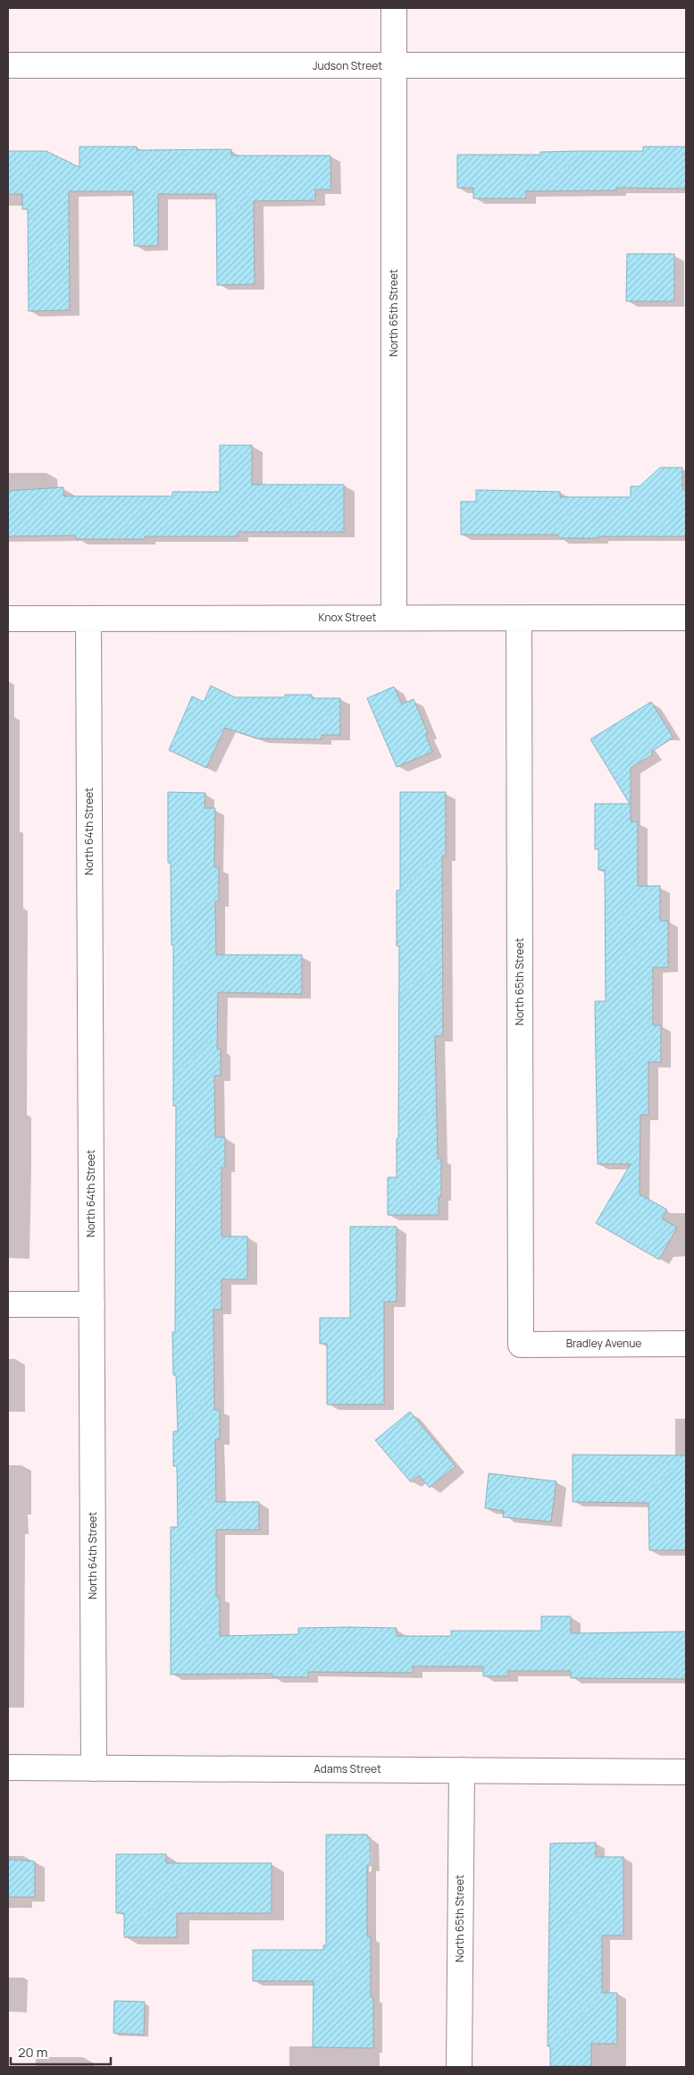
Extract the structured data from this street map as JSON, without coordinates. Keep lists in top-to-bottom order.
{
  "streets": {
    "street": [
      "Judson Street",
      "North 65th Street",
      "Knox Street",
      "North 64th Street",
      "Bradley Avenue",
      "Adams Street"
    ]
  },
  "crossings": [
    ["Judson Street", "North 65th Street"],
    ["North 65th Street", "Knox Street"],
    ["North 65th Street", "Bradley Avenue"],
    ["North 65th Street", "Adams Street"],
    ["Knox Street", "North 64th Street"],
    ["North 64th Street", "Adams Street"]
  ],
  "scale_bar": "20 m"
}
